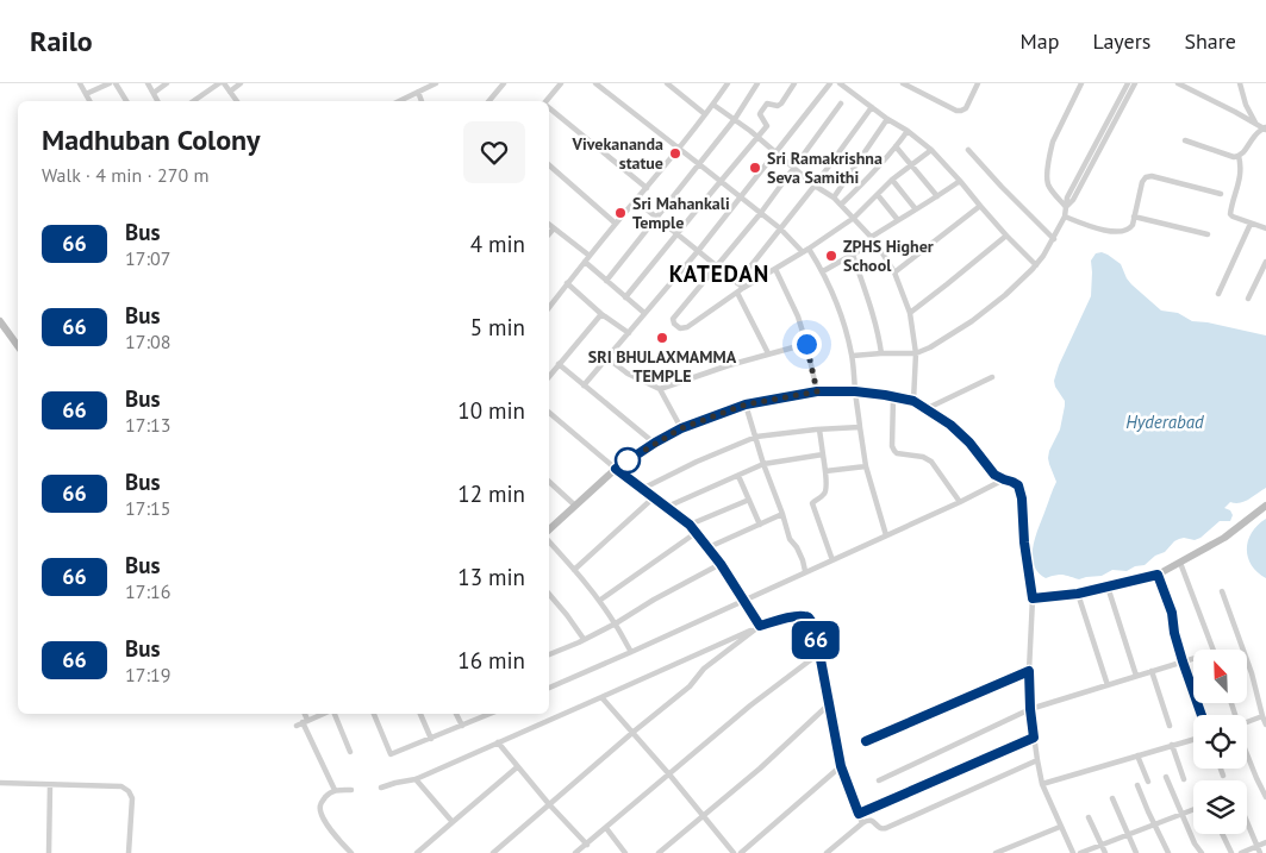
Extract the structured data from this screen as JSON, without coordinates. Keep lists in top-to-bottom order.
{
  "districts": ["KATEDAN"],
  "water": ["Hyderabad"],
  "places": [
    "Vivekananda statue",
    "Sri Ramakrishna Seva Samithi",
    "Sri Mahankali Temple",
    "ZPHS Higher School",
    "SRI BHULAXMAMMA TEMPLE"
  ],
  "lines": ["bus line 66"],
  "north": "top left",
  "page": {
    "header": "Railo",
    "nav": ["Map", "Layers", "Share"],
    "on_map": "66",
    "heading": ["Madhuban Colony", "Walk · 4 min · 270 m"],
    "list": [
      {
        "mark": "66",
        "name": "Bus",
        "note": "17:07",
        "value": "4 min"
      },
      {
        "mark": "66",
        "name": "Bus",
        "note": "17:08",
        "value": "5 min"
      },
      {
        "mark": "66",
        "name": "Bus",
        "note": "17:13",
        "value": "10 min"
      },
      {
        "mark": "66",
        "name": "Bus",
        "note": "17:15",
        "value": "12 min"
      },
      {
        "mark": "66",
        "name": "Bus",
        "note": "17:16",
        "value": "13 min"
      },
      {
        "mark": "66",
        "name": "Bus",
        "note": "17:19",
        "value": "16 min"
      }
    ]
  }
}
